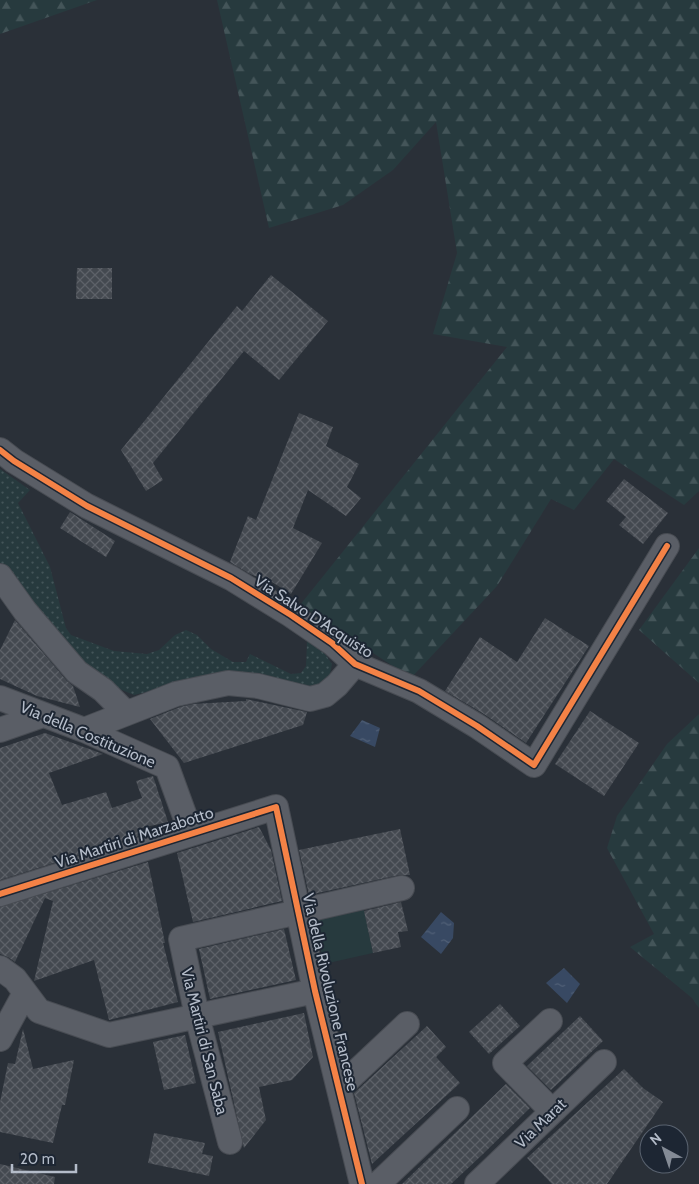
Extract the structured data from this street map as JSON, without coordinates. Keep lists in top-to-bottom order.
{
  "streets": {
    "street": [
      "Via Salvo D'Acquisto",
      "Via della Costituzione",
      "Via Martiri di Marzabotto",
      "Via della Rivoluzione Francese",
      "Via Martiri di San Saba",
      "Via Marat"
    ]
  },
  "crossings": [
    ["Via della Costituzione", "Via Martiri di Marzabotto"],
    ["Via Martiri di Marzabotto", "Via della Rivoluzione Francese"],
    ["Via della Rivoluzione Francese", "Via Martiri di San Saba"]
  ],
  "scale_bar": "20 m",
  "north": "top left"
}
